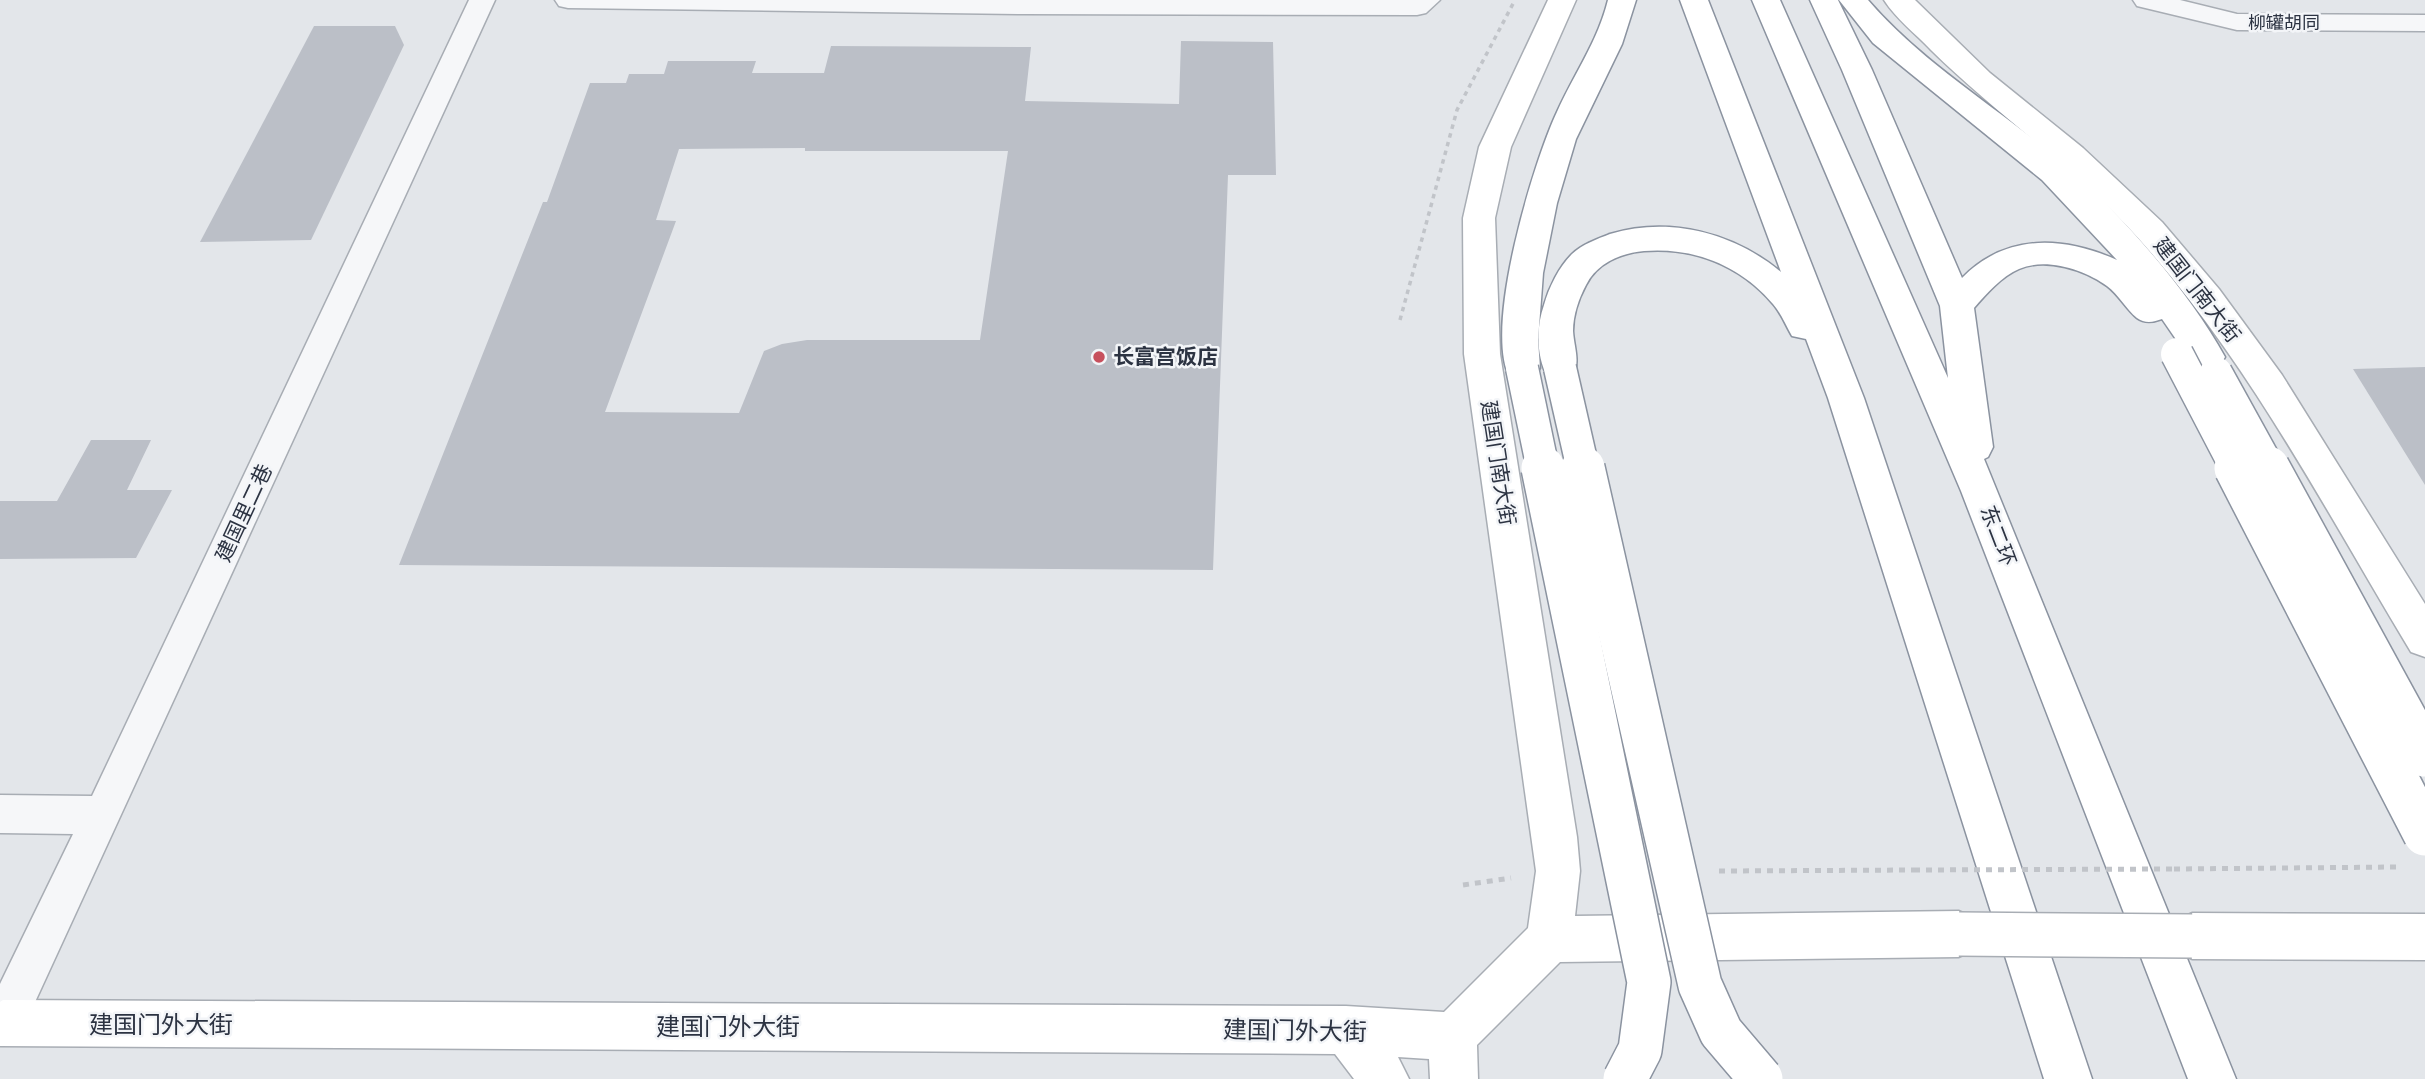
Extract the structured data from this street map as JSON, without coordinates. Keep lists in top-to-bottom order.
{
  "streets": {
    "main road": ["建国门南大街", "东二环", "建国门外大街"],
    "street": ["柳罐胡同", "建国里二巷"]
  },
  "crossings": [
    ["建国里二巷", "建国门外大街"]
  ],
  "places": ["长富宫饭店"]
}
